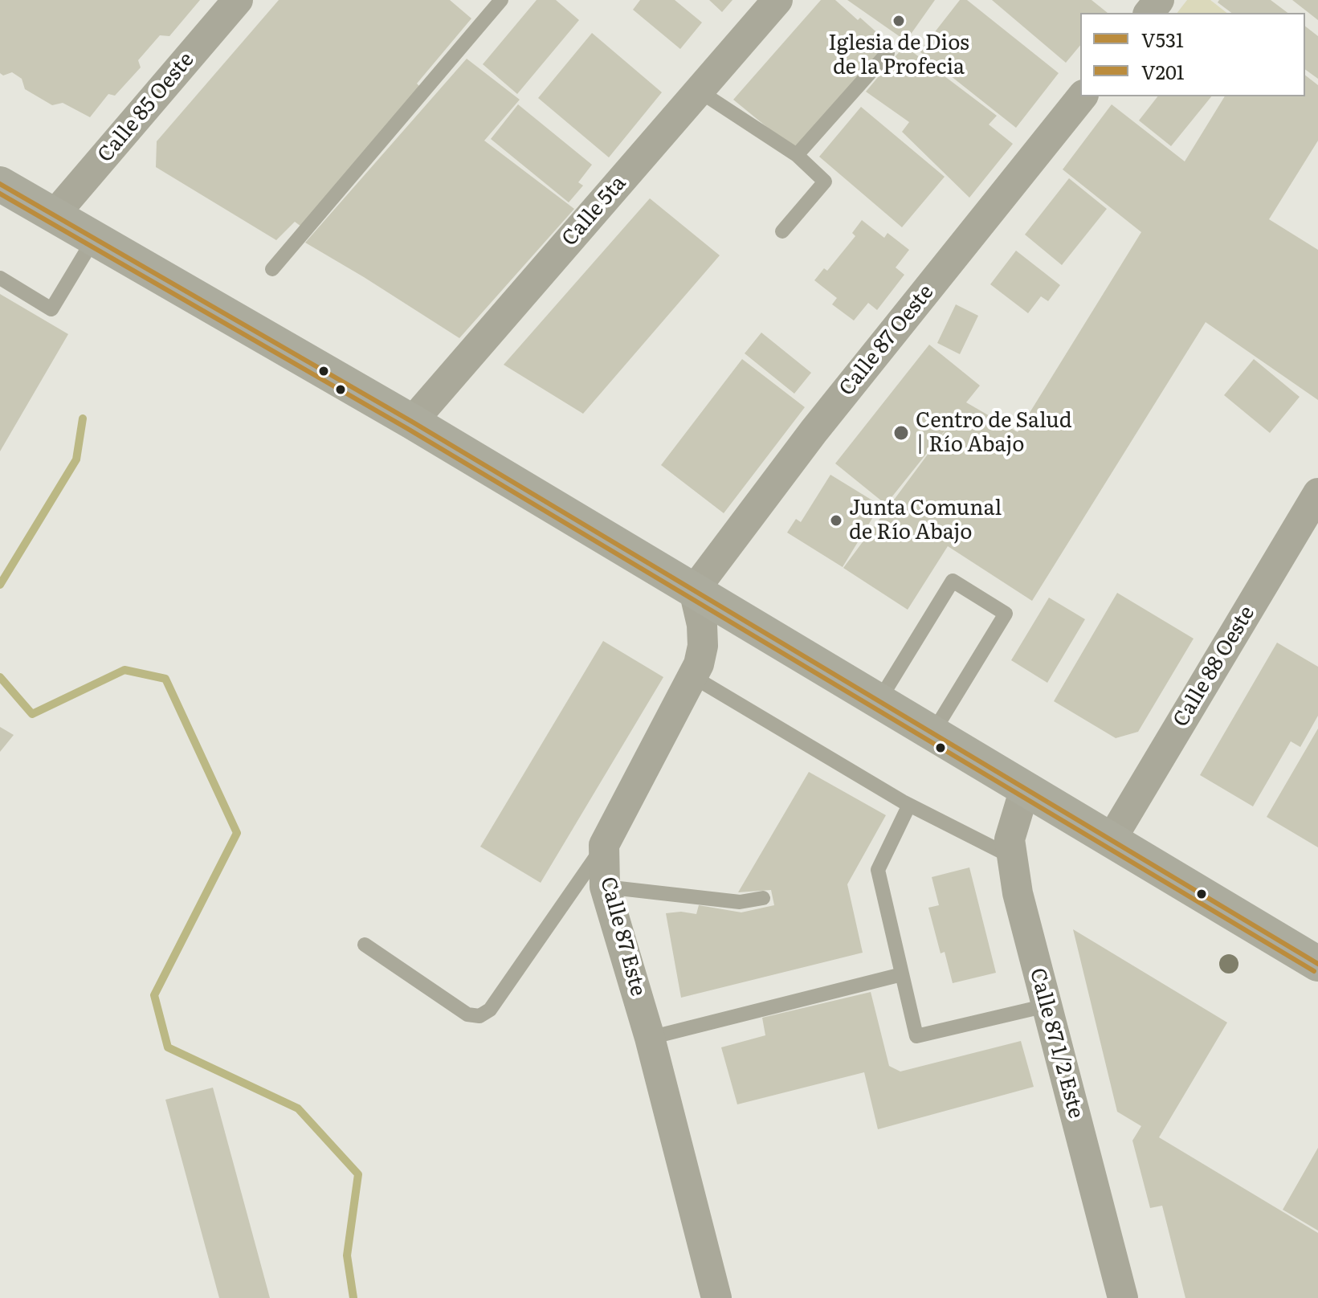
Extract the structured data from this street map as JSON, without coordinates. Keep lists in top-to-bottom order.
{
  "streets": {
    "street": [
      "Calle 85 Oeste",
      "Calle 5ta",
      "Calle 87 Oeste",
      "Calle 88 Oeste",
      "Calle 87 Este",
      "Calle 87 1/2 Este"
    ]
  },
  "crossings": [
    ["Calle 87 Oeste", "Calle 87 Este"]
  ],
  "places": ["Iglesia de Dios de la Profecia", "Centro de Salud | Río Abajo", "Junta Comunal de Río Abajo"],
  "lines": ["transit line V531", "transit line V201"],
  "legend": ["V531", "V201"]
}
